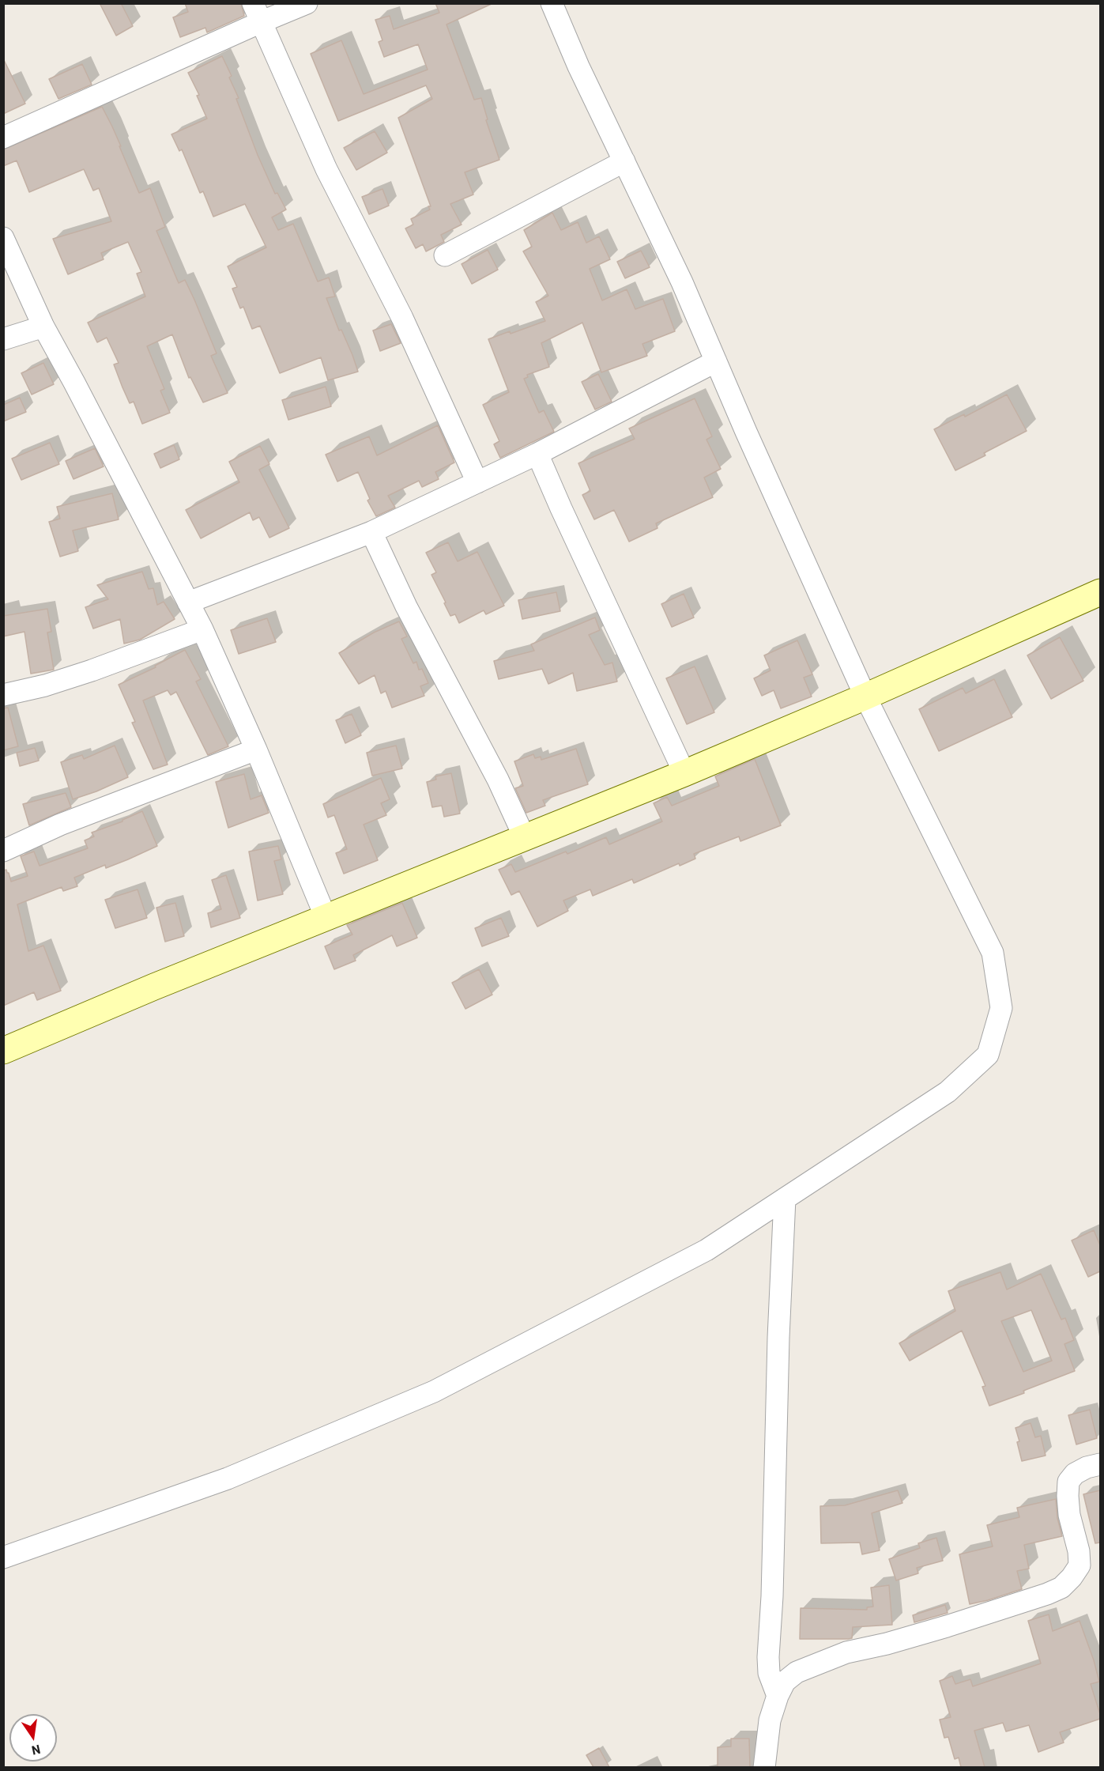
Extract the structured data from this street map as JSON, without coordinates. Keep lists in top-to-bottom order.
{
  "north": "bottom"
}
